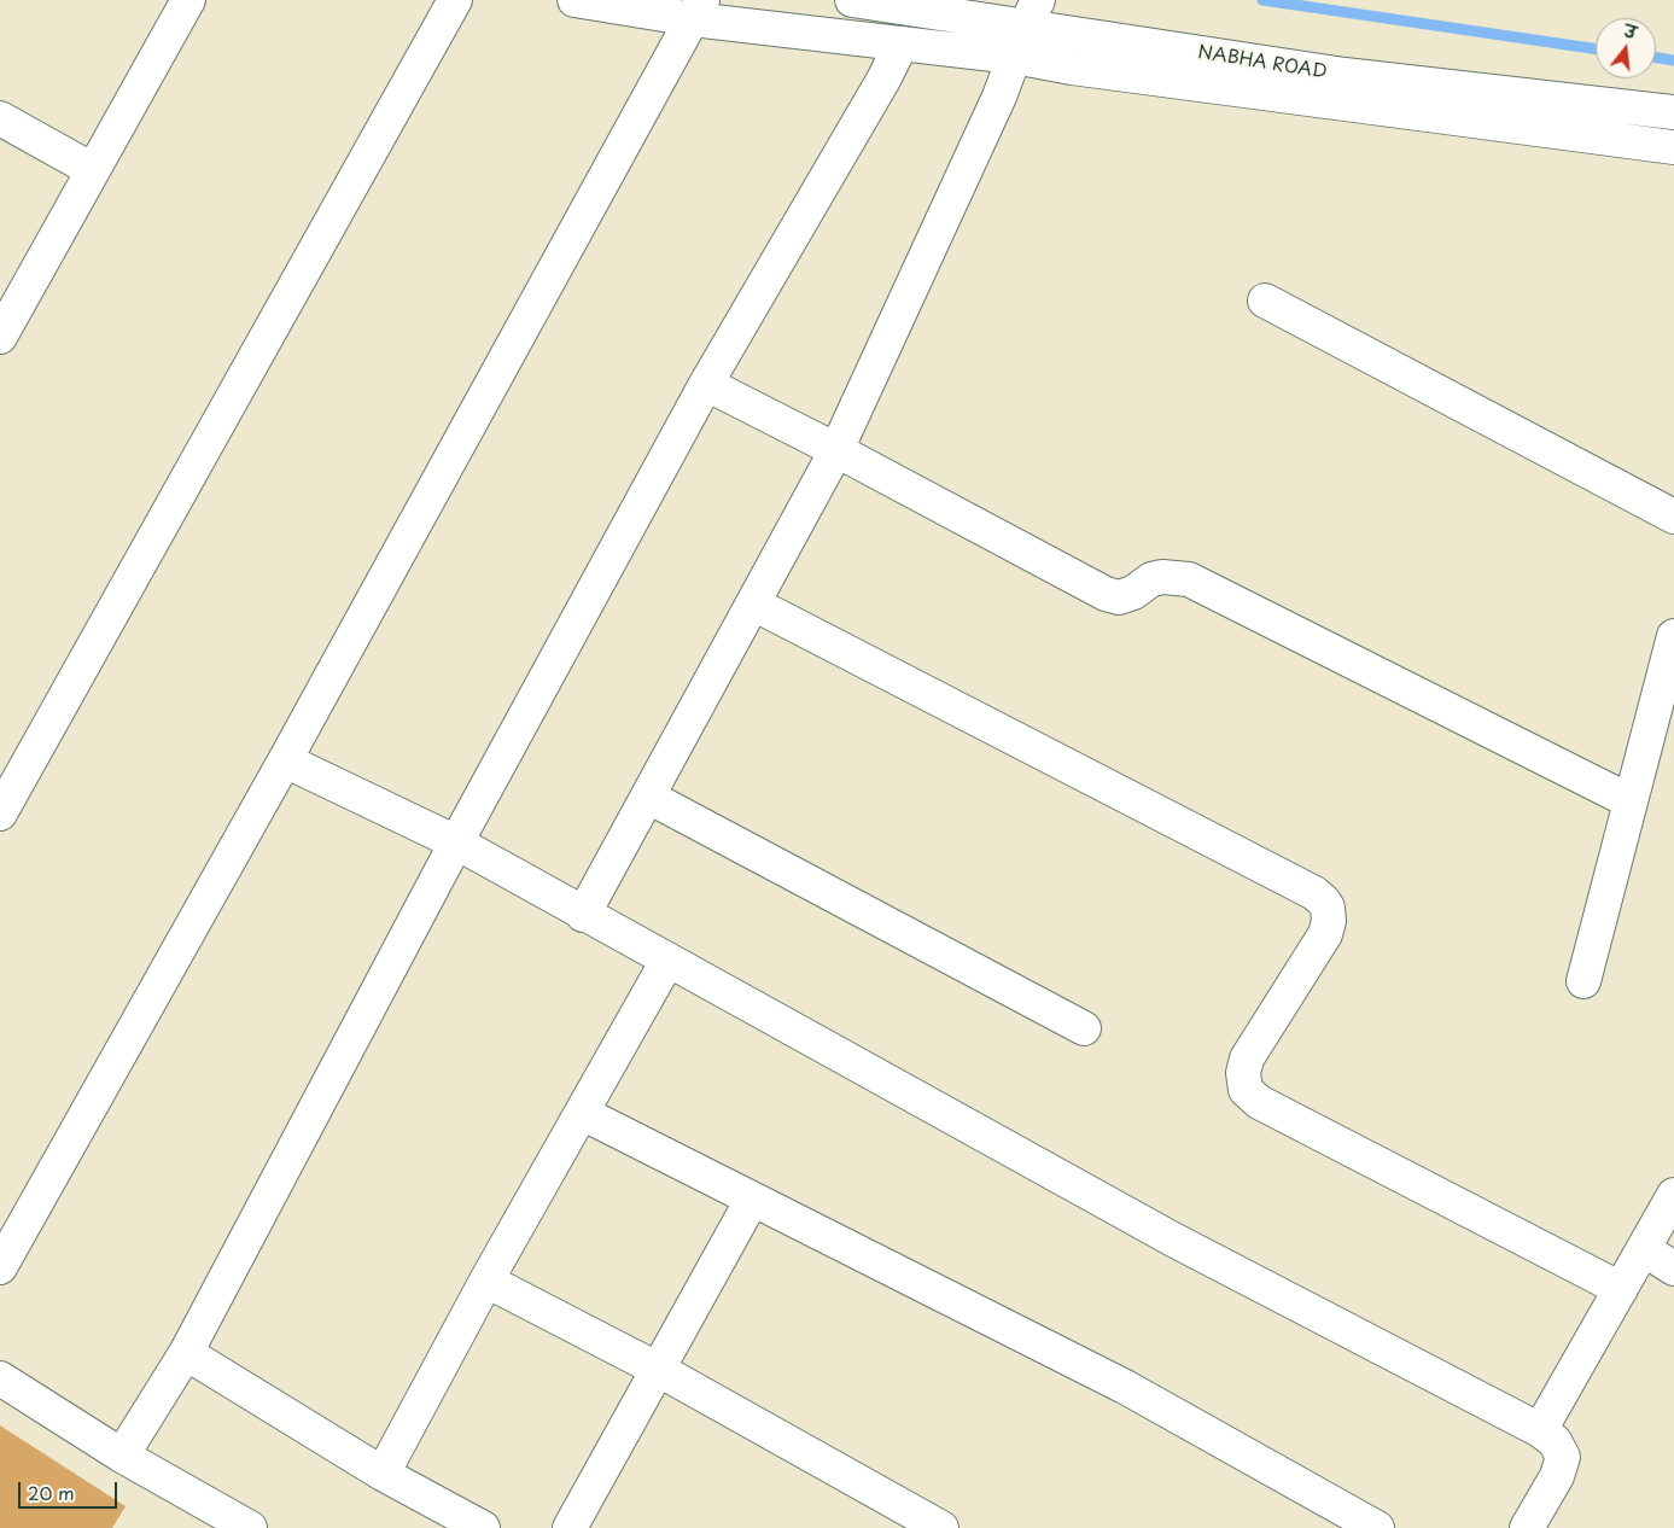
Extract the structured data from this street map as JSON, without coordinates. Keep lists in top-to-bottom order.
{
  "streets": {
    "street": ["NABHA ROAD"]
  },
  "scale_bar": "20 m",
  "north": "top"
}
